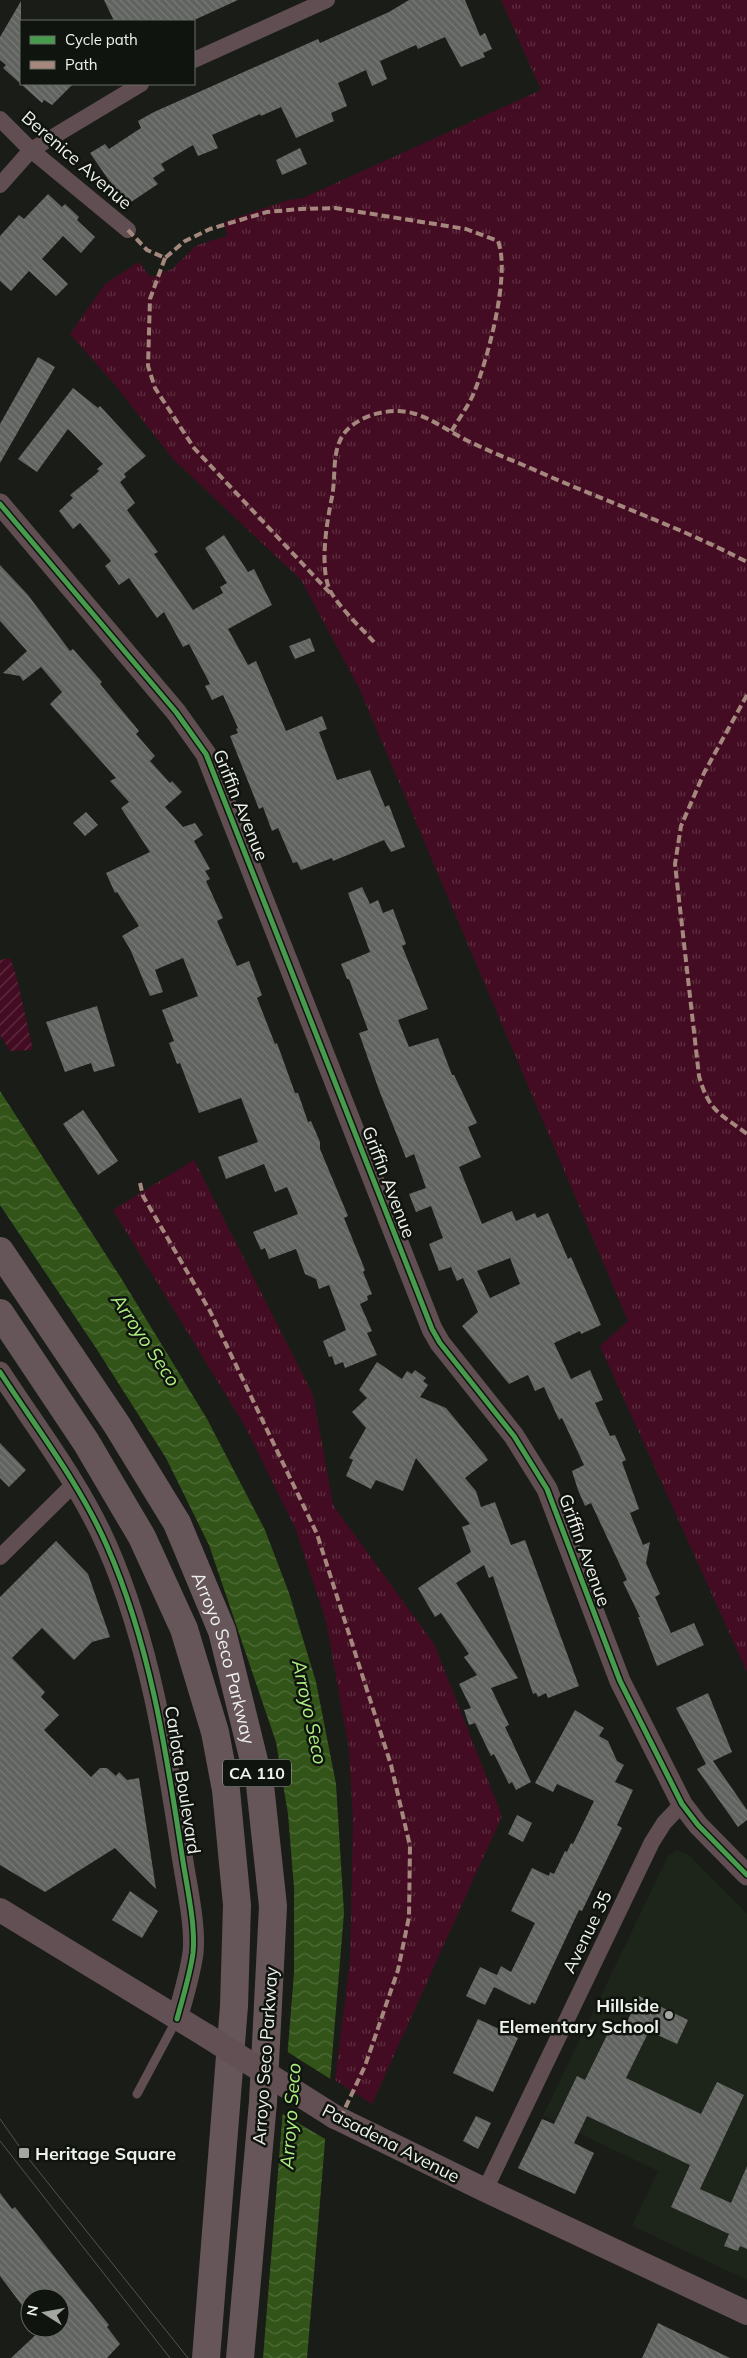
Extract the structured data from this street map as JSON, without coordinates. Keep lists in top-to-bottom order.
{
  "streets": {
    "highway": ["Arroyo Seco Parkway", "CA 110"],
    "main road": ["Pasadena Avenue"],
    "street": [
      "Berenice Avenue",
      "Griffin Avenue",
      "Carlota Boulevard",
      "Avenue 35"
    ]
  },
  "crossings": [
    ["Griffin Avenue", "Avenue 35"],
    ["Carlota Boulevard", "Pasadena Avenue"],
    ["Avenue 35", "Pasadena Avenue"]
  ],
  "water": ["Arroyo Seco"],
  "places": {
    "other": ["Hillside Elementary School"],
    "transit": ["Heritage Square"]
  },
  "legend": ["Cycle path", "Path"],
  "north": "left"
}
